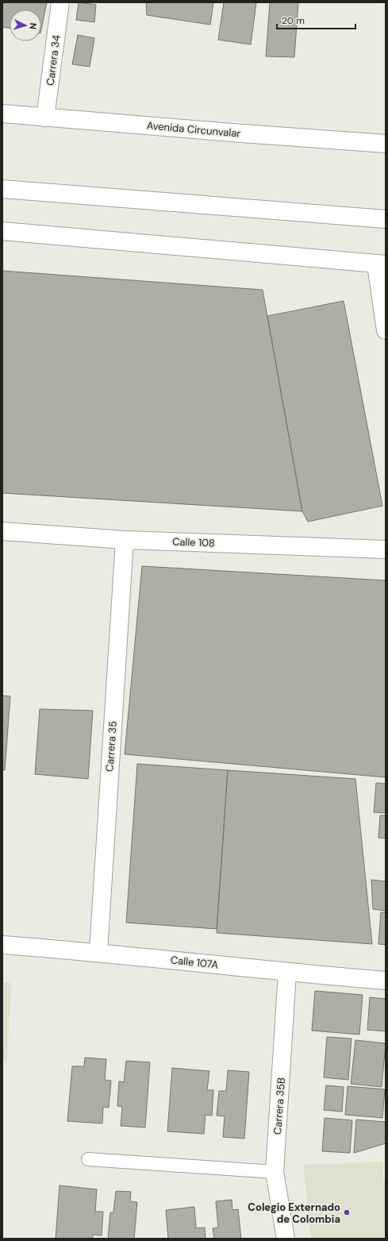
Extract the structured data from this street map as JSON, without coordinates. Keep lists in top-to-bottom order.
{
  "streets": {
    "main road": [
      "Carrera 34",
      "Avenida Circunvalar",
      "Calle 108",
      "Carrera 35",
      "Calle 107A",
      "Carrera 35B"
    ]
  },
  "crossings": [
    ["Carrera 34", "Avenida Circunvalar"],
    ["Calle 108", "Carrera 35"],
    ["Carrera 35", "Calle 107A"],
    ["Calle 107A", "Carrera 35B"]
  ],
  "places": ["Colegio Externado de Colombia"],
  "scale_bar": "20 m",
  "north": "right"
}
